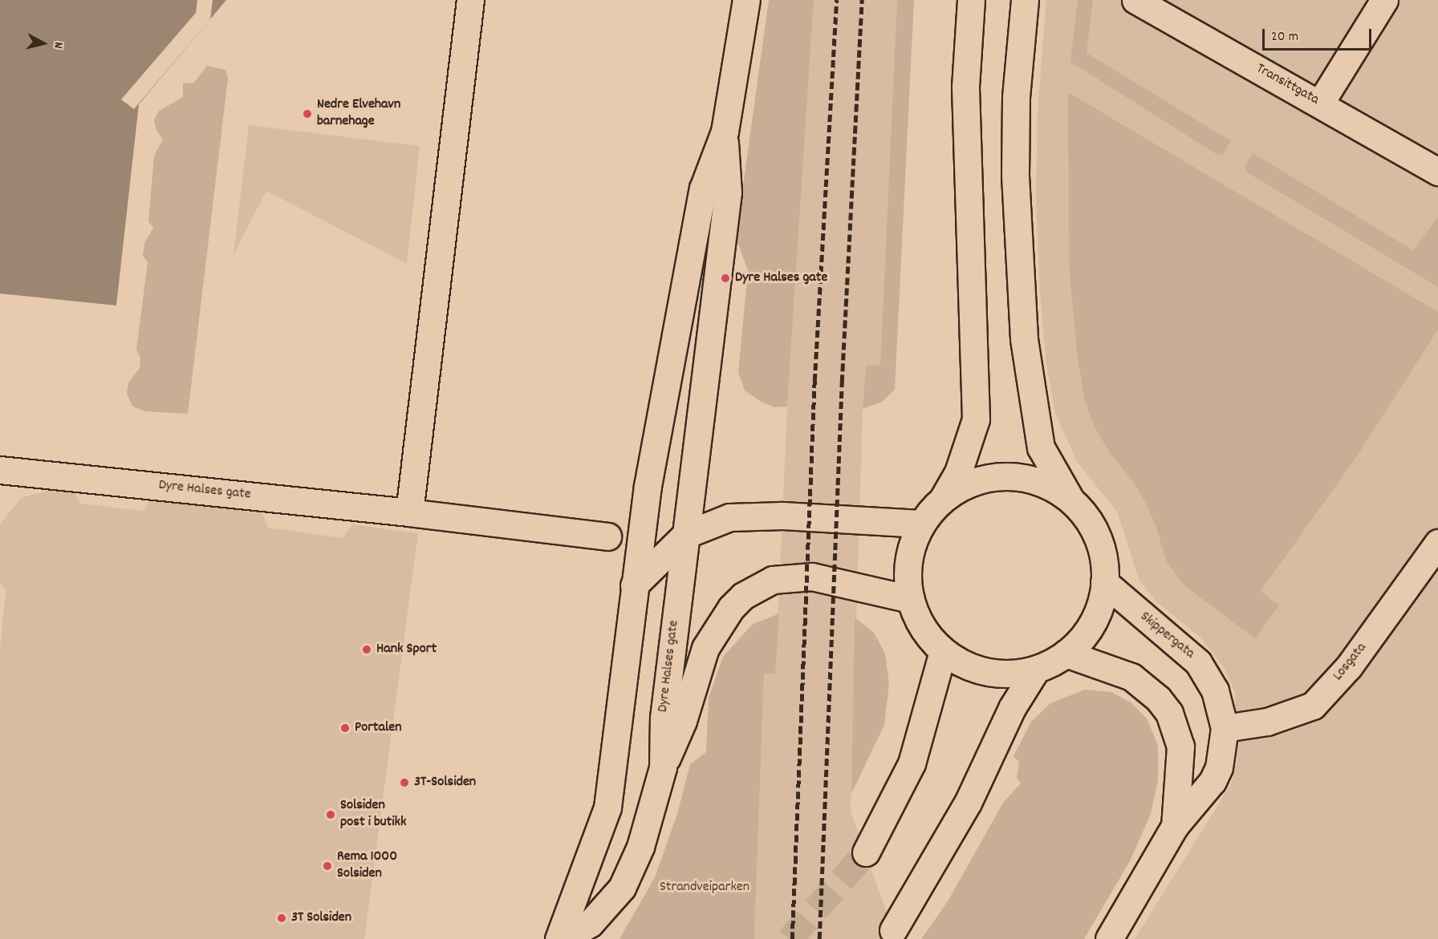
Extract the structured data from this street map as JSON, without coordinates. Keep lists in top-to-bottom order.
{
  "streets": {
    "main road": [
      "Transittgata",
      "Dyre Halses gate",
      "Skippergata",
      "Losgata"
    ]
  },
  "crossings": [
    ["Skippergata", "Losgata"]
  ],
  "parks": ["Strandveiparken"],
  "places": [
    "Nedre Elvehavn barnehage",
    "Dyre Halses gate",
    "Hank Sport",
    "Portalen",
    "3T-Solsiden",
    "Solsiden post i butikk",
    "Rema 1000 Solsiden",
    "3T Solsiden"
  ],
  "scale_bar": "20 m",
  "north": "right"
}
